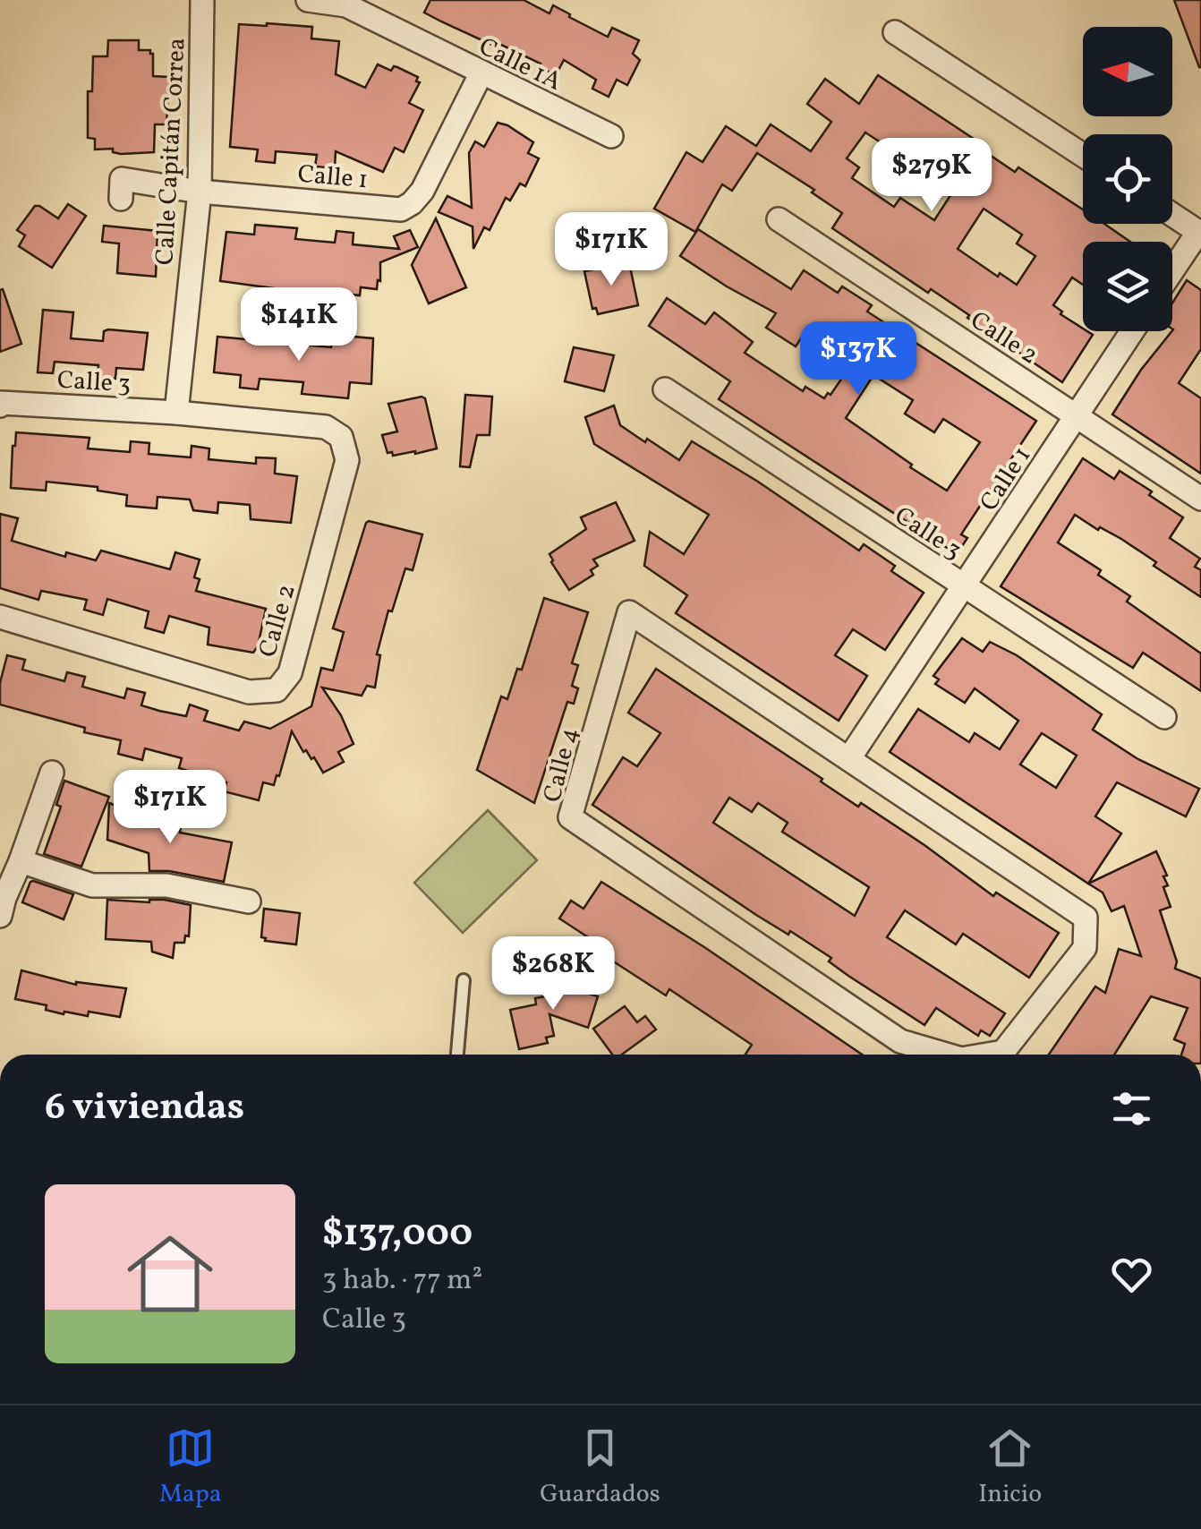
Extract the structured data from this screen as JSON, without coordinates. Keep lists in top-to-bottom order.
{
  "streets": {
    "street": [
      "Calle 1A",
      "Calle Capitán Correa",
      "Calle 1",
      "Calle 2",
      "Calle 3",
      "Calle 4"
    ]
  },
  "crossings": [
    ["Calle 1A", "Calle 1"],
    ["Calle Capitán Correa", "Calle 1"],
    ["Calle Capitán Correa", "Calle 2"],
    ["Calle Capitán Correa", "Calle 3"],
    ["Calle 1", "Calle 2"],
    ["Calle 1", "Calle 3"],
    ["Calle 1", "Calle 4"],
    ["Calle 2", "Calle 3"]
  ],
  "north": "left",
  "page": {
    "price": [
      "$279K",
      "$171K",
      "$141K",
      "$137K",
      "$171K",
      "$268K"
    ],
    "heading": "6 viviendas",
    "list": [
      {
        "name": "$137,000",
        "note": "3 hab. · 77 m² · Calle 3"
      }
    ],
    "tabs": ["Mapa", "Guardados", "Inicio"]
  }
}
